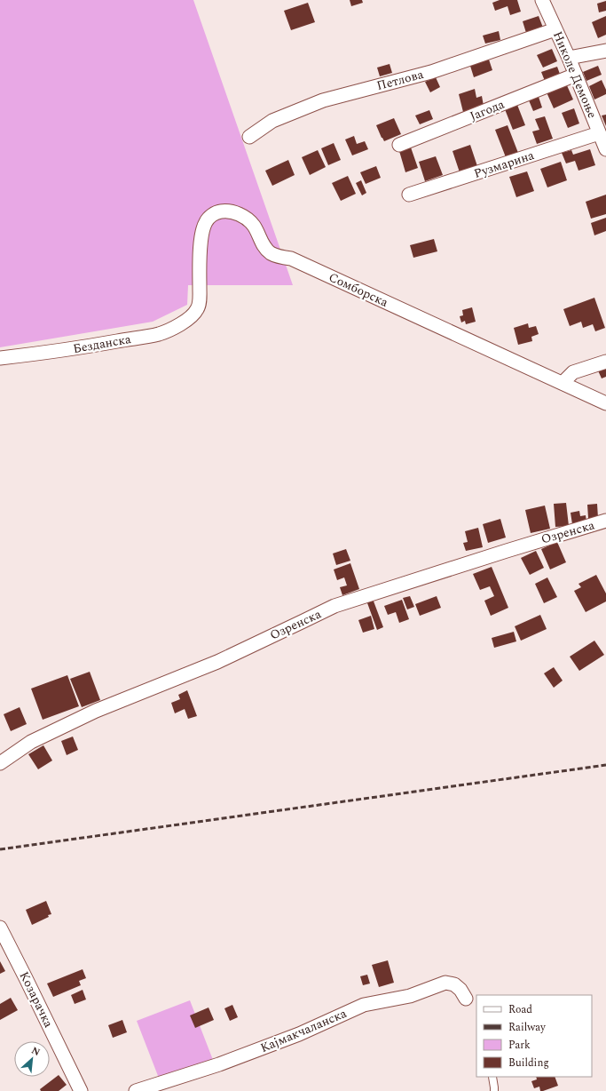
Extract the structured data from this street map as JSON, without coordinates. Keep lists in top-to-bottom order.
{
  "streets": {
    "street": [
      "Николе Демоње",
      "Петлова",
      "Јагода",
      "Рузмарина",
      "Сомборска",
      "Безданска",
      "Озренска",
      "Козарачка",
      "Кајмакчаланска"
    ]
  },
  "crossings": [
    ["Николе Демоње", "Петлова"],
    ["Николе Демоње", "Јагода"],
    ["Николе Демоње", "Рузмарина"],
    ["Сомборска", "Безданска"]
  ],
  "legend": [
    "Road",
    "Railway",
    "Park",
    "Building"
  ],
  "north": "top right"
}
